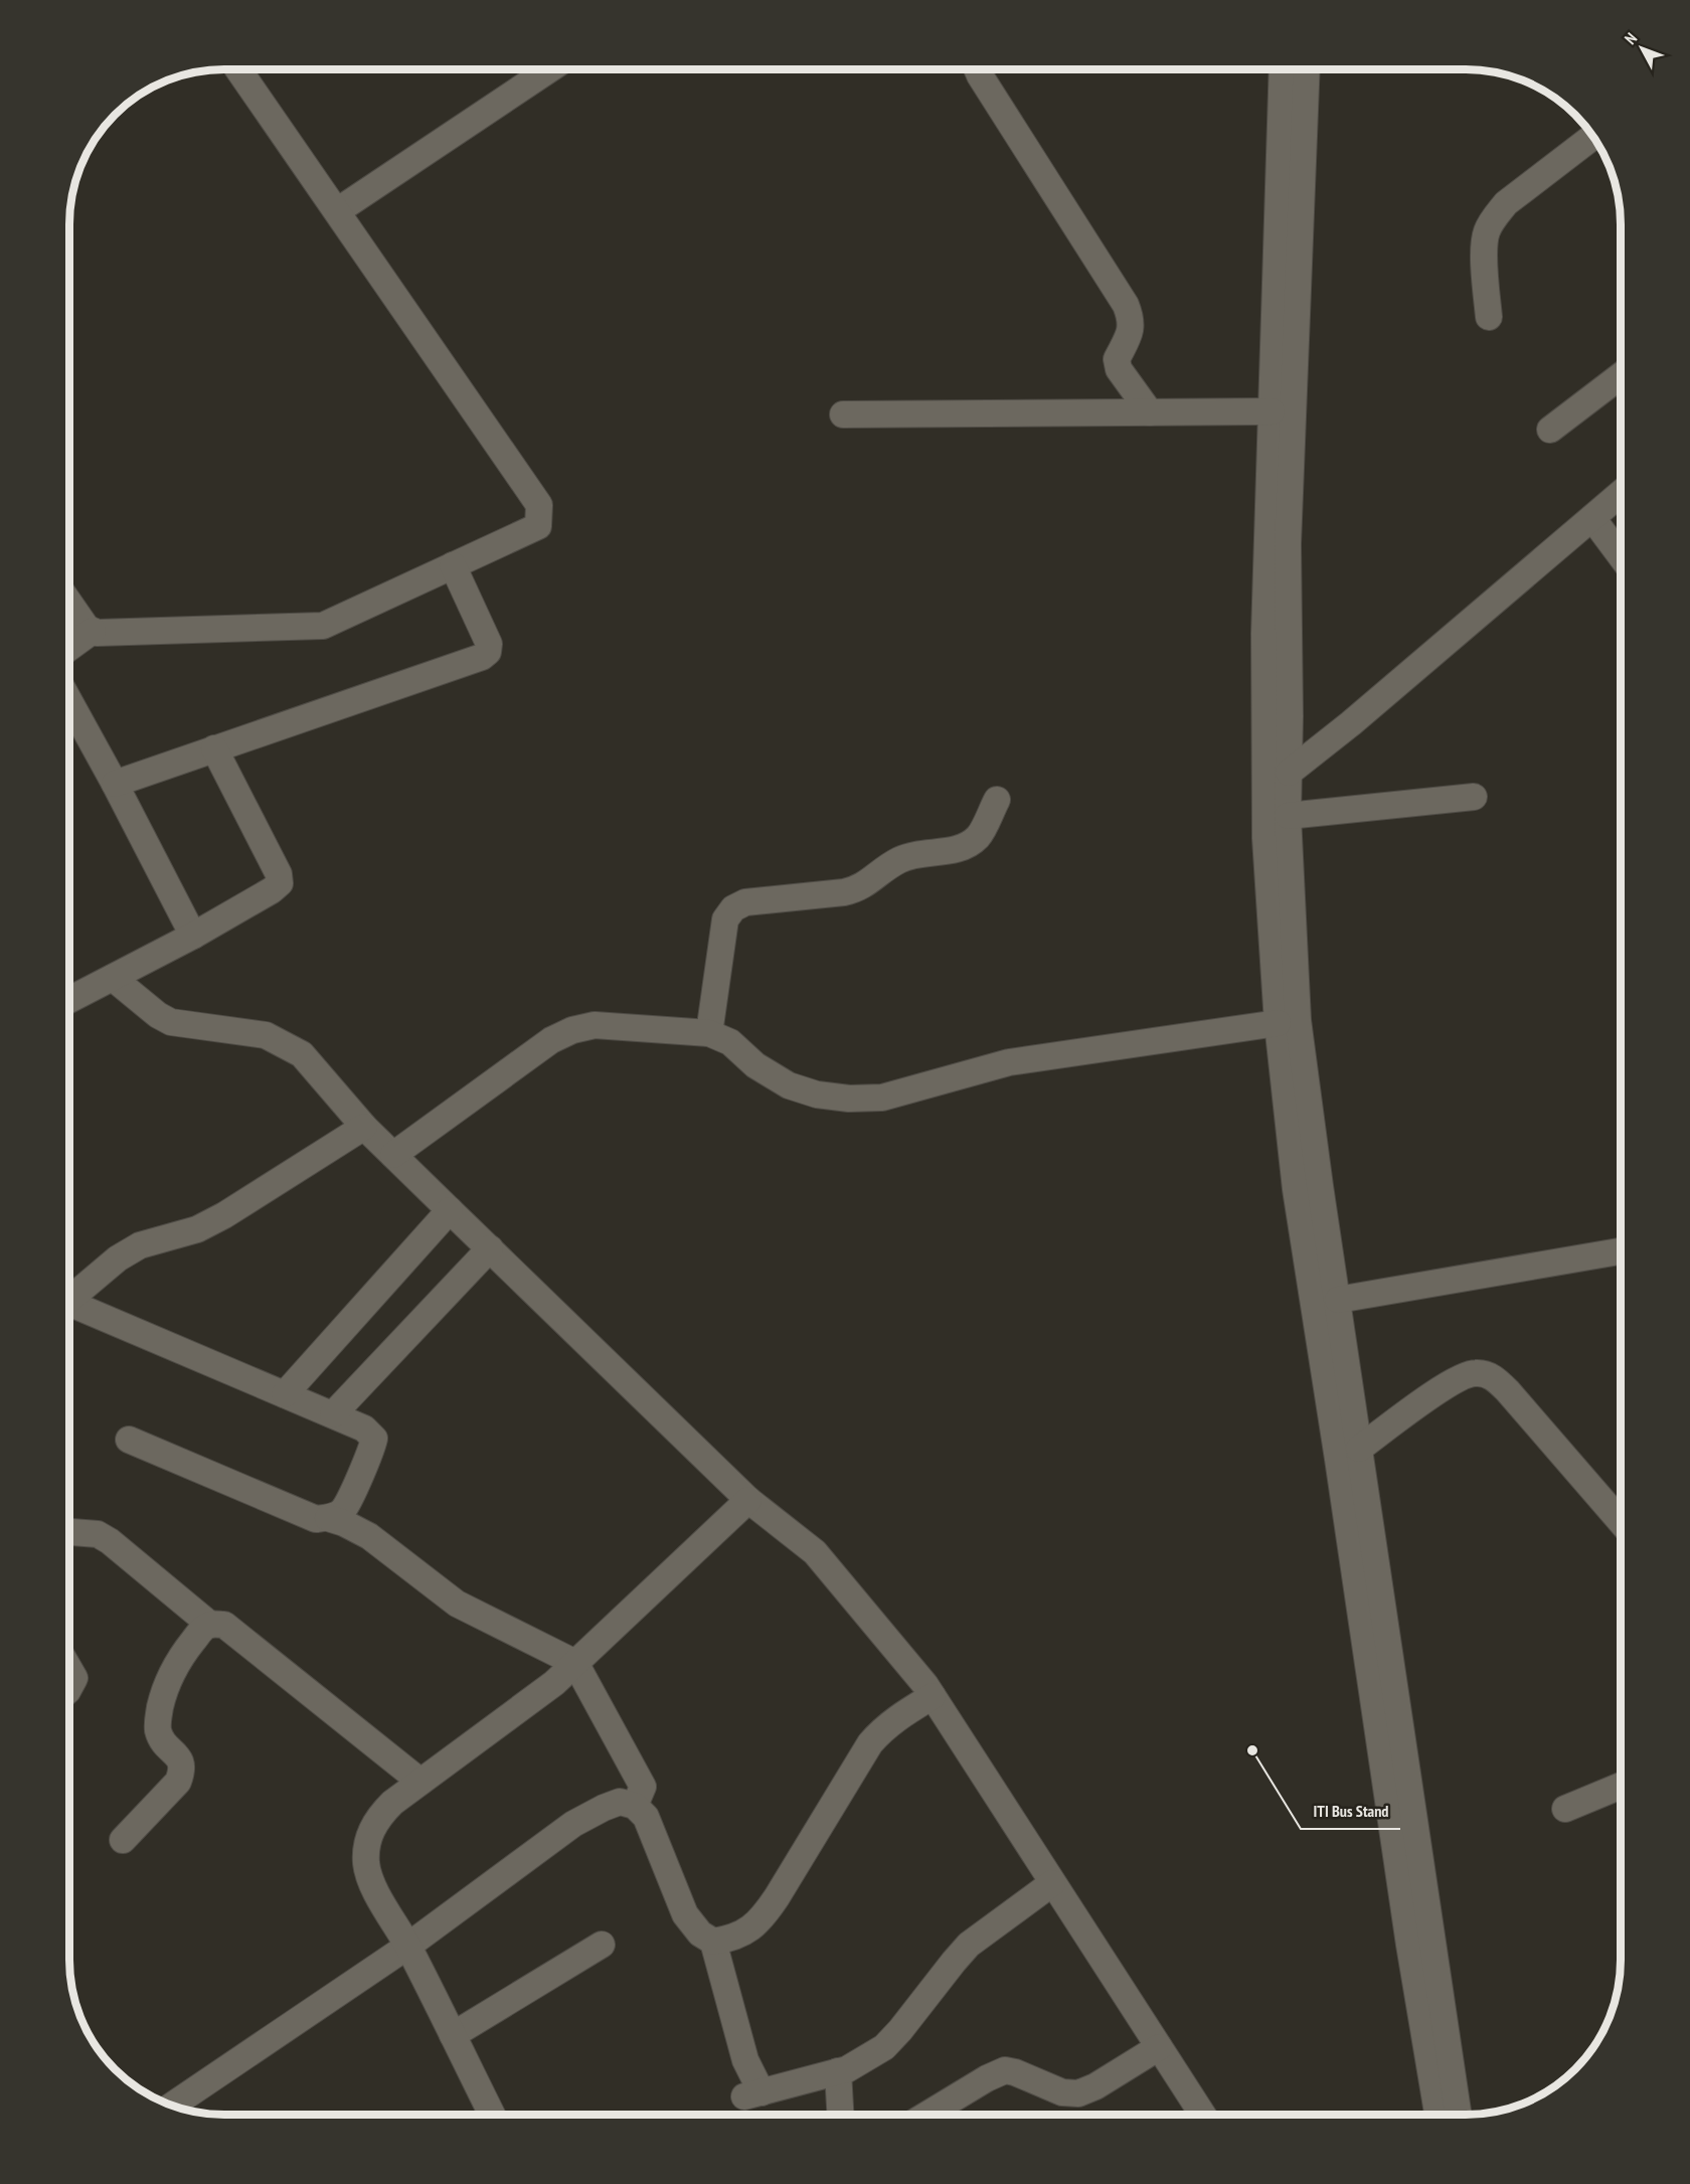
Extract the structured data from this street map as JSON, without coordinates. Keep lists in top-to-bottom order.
{
  "places": ["ITI Bus Stand"],
  "north": "top left"
}
